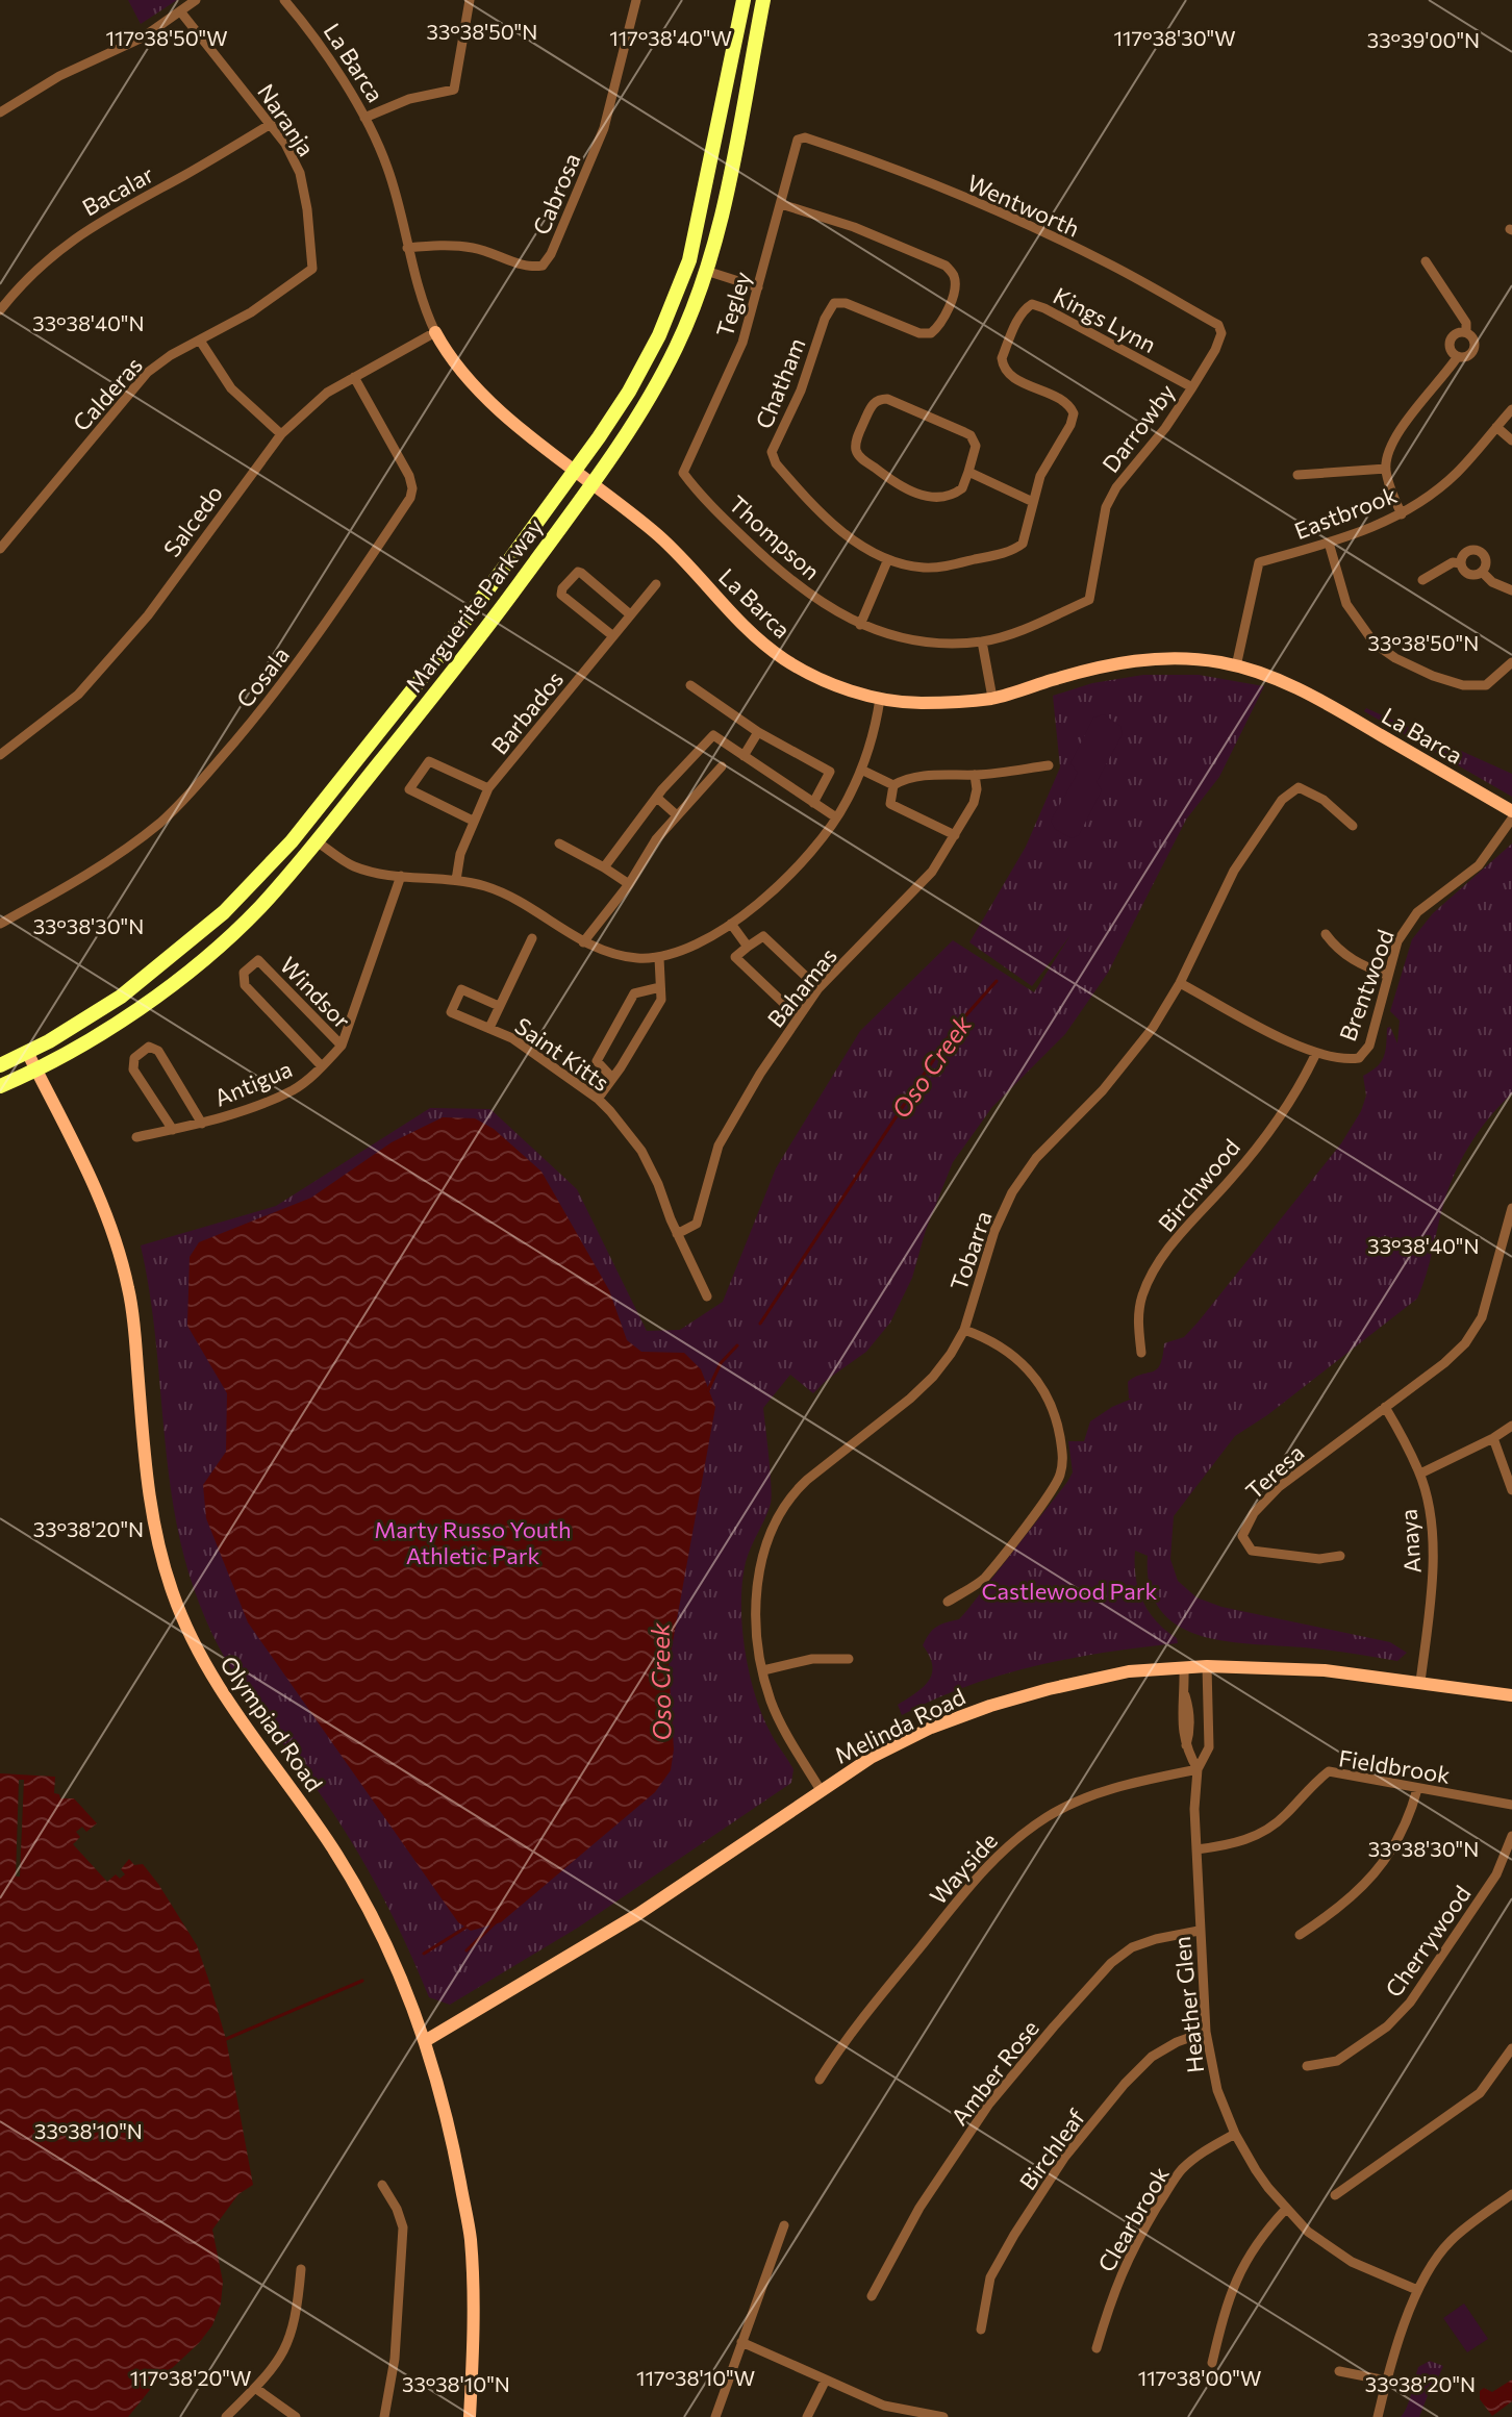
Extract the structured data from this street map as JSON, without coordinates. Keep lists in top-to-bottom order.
{
  "streets": {
    "main road": [
      "La Barca",
      "Marguerite Parkway",
      "Olympiad Road",
      "Melinda Road"
    ],
    "street": [
      "Naranja",
      "Bacalar",
      "Cabrosa",
      "Wentworth",
      "Tegley",
      "Kings Lynn",
      "Chatham",
      "Calderas",
      "Darrowby",
      "Eastbrook",
      "Salcedo",
      "Thompson",
      "Cosala",
      "Barbados",
      "Brentwood",
      "Bahamas",
      "Windsor",
      "Saint Kitts",
      "Antigua",
      "Birchwood",
      "Tobarra",
      "Teresa",
      "Anaya",
      "Fieldbrook",
      "Wayside",
      "Cherrywood",
      "Heather Glen",
      "Amber Rose",
      "Birchleaf",
      "Clearbrook"
    ]
  },
  "crossings": [
    ["La Barca", "Cabrosa"],
    ["La Barca", "Eastbrook"],
    ["La Barca", "Salcedo"],
    ["La Barca", "Marguerite Parkway"],
    ["Naranja", "Bacalar"],
    ["Naranja", "Calderas"],
    ["Wentworth", "Tegley"],
    ["Wentworth", "Darrowby"],
    ["Tegley", "Chatham"],
    ["Tegley", "Thompson"],
    ["Kings Lynn", "Darrowby"],
    ["Darrowby", "Thompson"],
    ["Salcedo", "Cosala"],
    ["Marguerite Parkway", "Olympiad Road"],
    ["Brentwood", "Birchwood"],
    ["Bahamas", "Saint Kitts"],
    ["Windsor", "Antigua"],
    ["Tobarra", "Melinda Road"],
    ["Teresa", "Anaya"],
    ["Anaya", "Melinda Road"],
    ["Olympiad Road", "Melinda Road"],
    ["Melinda Road", "Heather Glen"],
    ["Fieldbrook", "Heather Glen"],
    ["Wayside", "Heather Glen"],
    ["Heather Glen", "Amber Rose"],
    ["Heather Glen", "Birchleaf"],
    ["Heather Glen", "Clearbrook"]
  ],
  "water": ["Oso Creek"],
  "parks": ["Marty Russo Youth Athletic Park", "Castlewood Park"],
  "coordinates": [
    "33°38'50\"N",
    "117°38'50\"W",
    "117°38'40\"W",
    "117°38'30\"W",
    "33°39'00\"N",
    "33°38'40\"N",
    "33°38'30\"N",
    "33°38'20\"N",
    "33°38'10\"N",
    "117°38'20\"W",
    "117°38'10\"W",
    "117°38'00\"W"
  ]
}
